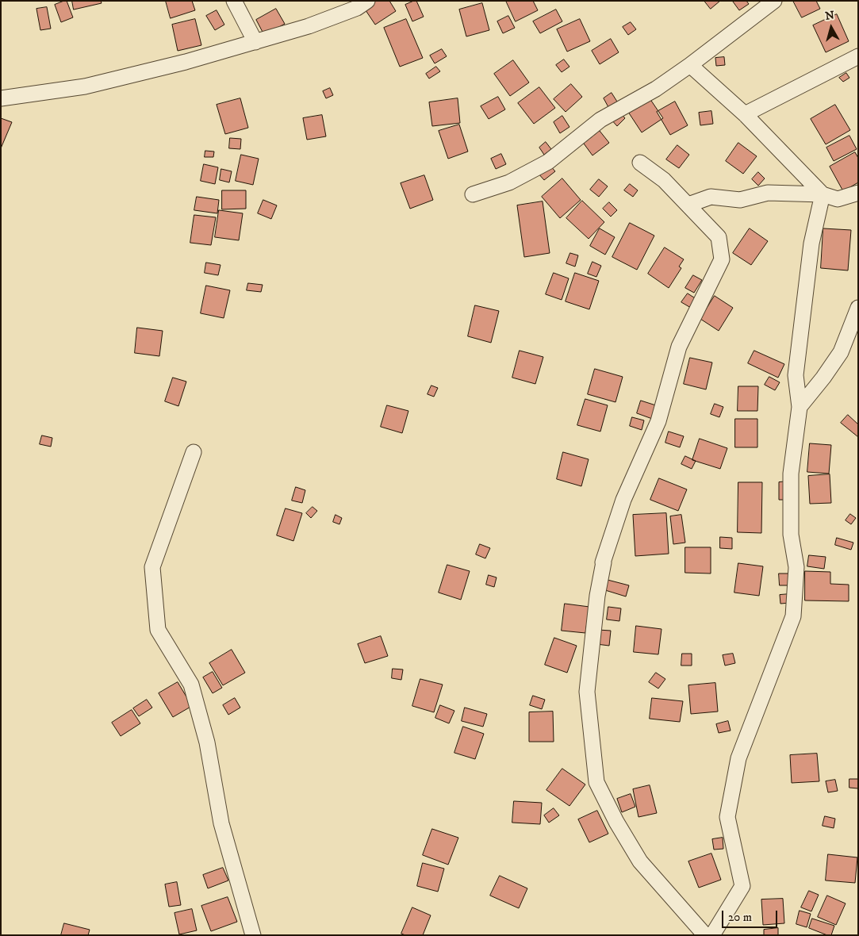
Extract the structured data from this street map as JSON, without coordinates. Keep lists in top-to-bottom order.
{
  "scale_bar": "20 m",
  "north": "top"
}
